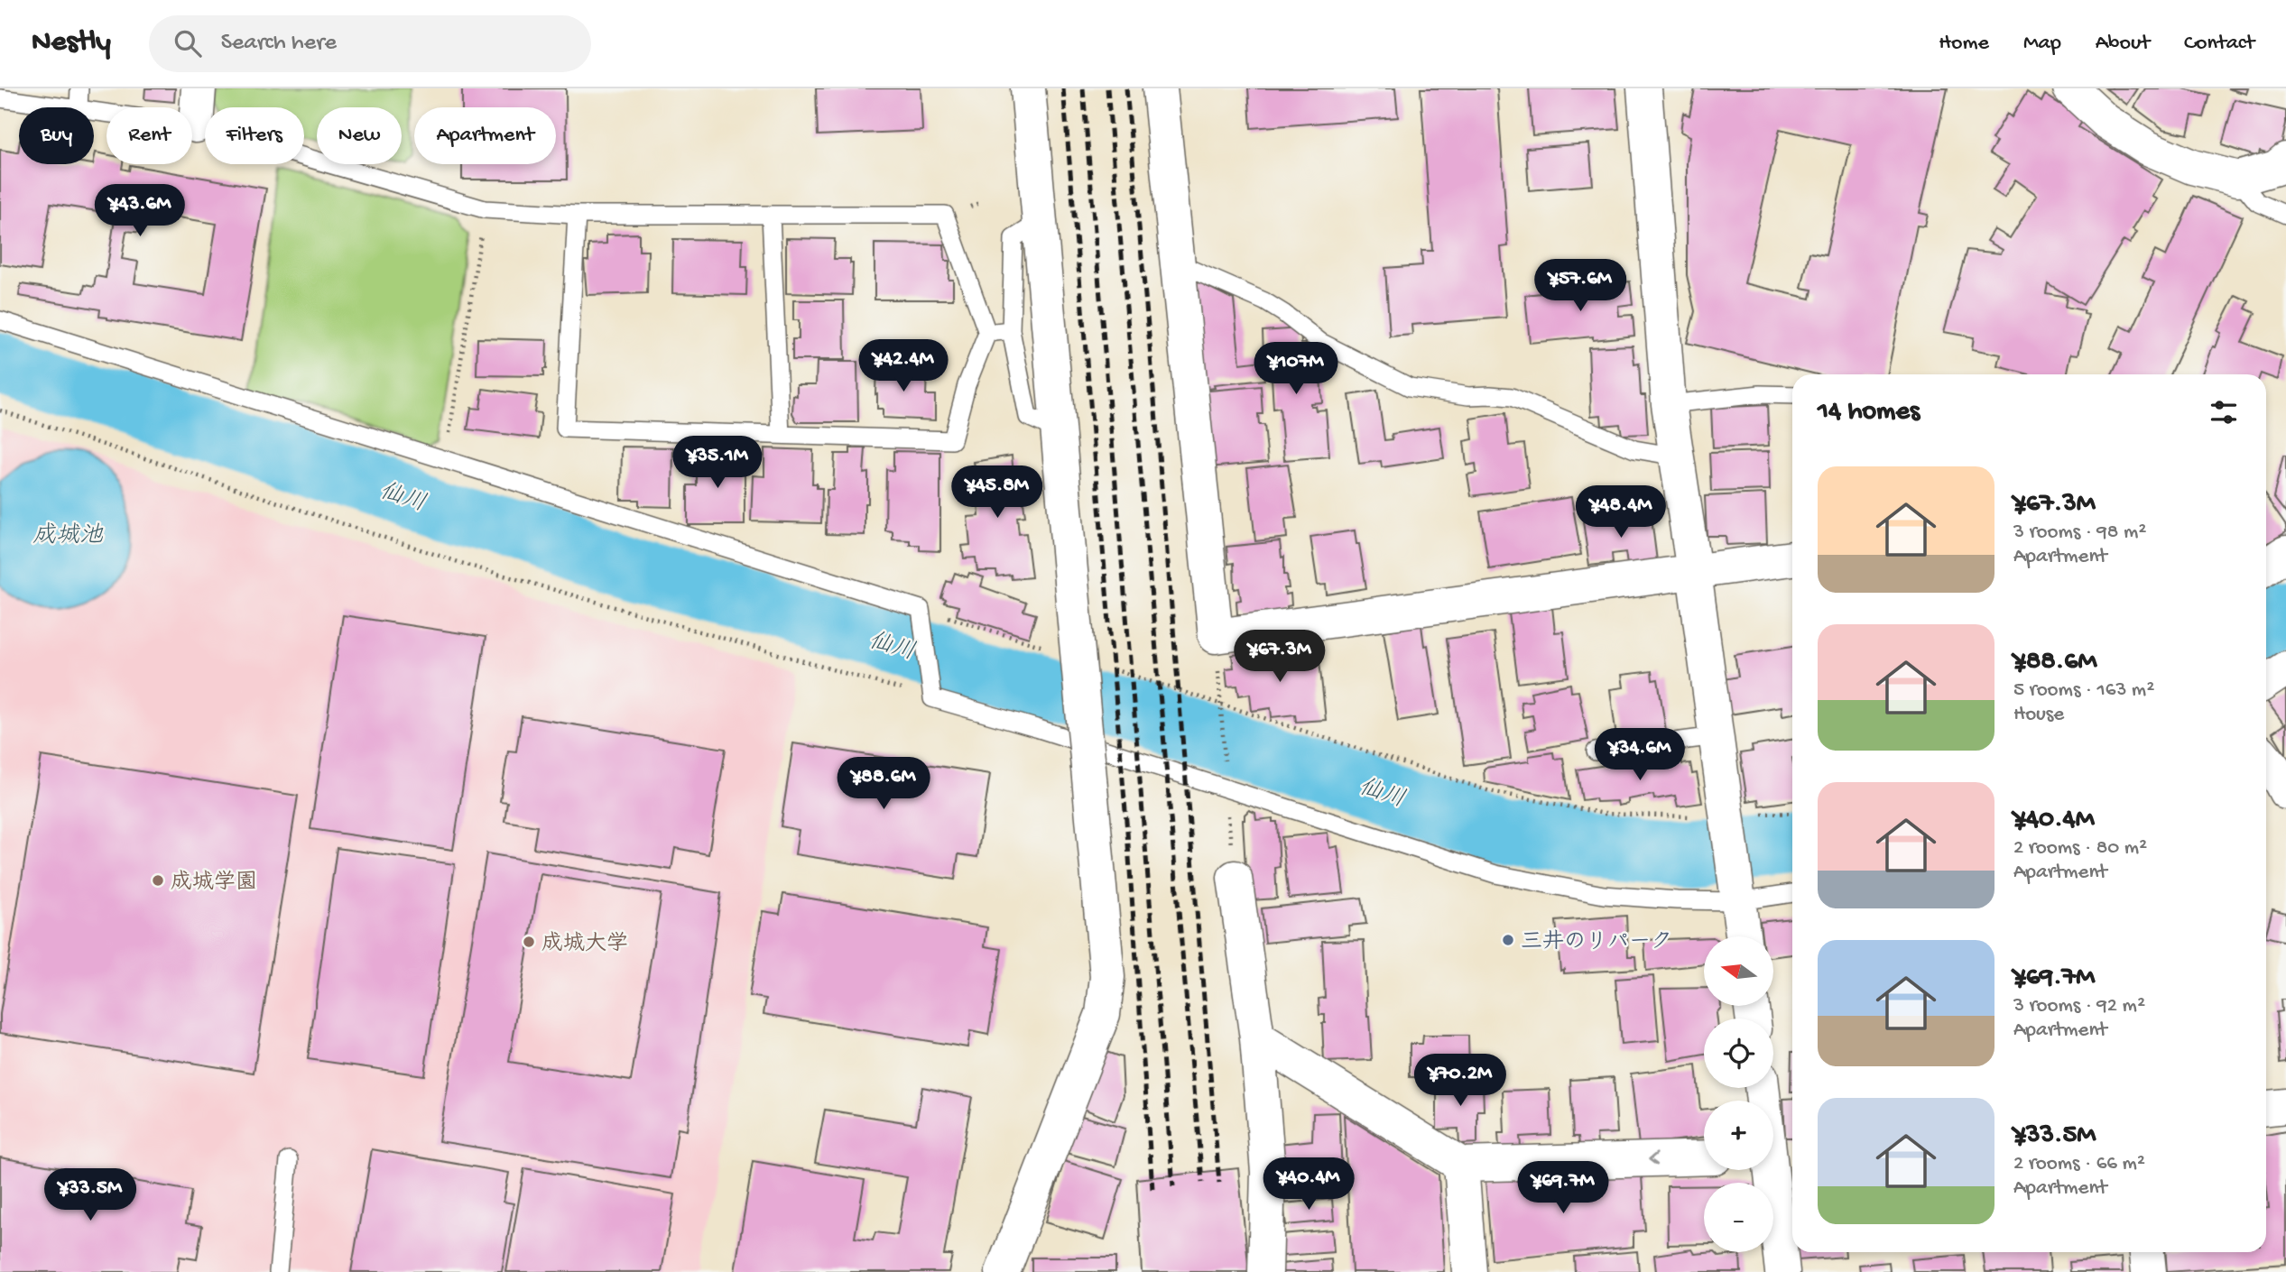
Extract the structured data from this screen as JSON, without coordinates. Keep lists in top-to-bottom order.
{
  "water": ["仙川", "成城池"],
  "places": ["成城学園", "三井のリパーク", "成城大学"],
  "north": "left",
  "page": {
    "header": "Nestly",
    "search": "Search here",
    "nav": [
      "Home",
      "Map",
      "About",
      "Contact"
    ],
    "chip": [
      "Buy",
      "Rent",
      "Filters",
      "New",
      "Apartment"
    ],
    "price": [
      "¥43.6M",
      "¥57.6M",
      "¥42.4M",
      "¥107M",
      "¥35.1M",
      "¥45.8M",
      "¥48.4M",
      "¥67.3M",
      "¥34.6M",
      "¥88.6M",
      "¥70.2M",
      "¥40.4M",
      "¥69.7M",
      "¥33.5M"
    ],
    "heading": "14 homes",
    "list": [
      {
        "name": "¥67.3M",
        "note": "3 rooms · 98 m² · Apartment"
      },
      {
        "name": "¥88.6M",
        "note": "5 rooms · 163 m² · House"
      },
      {
        "name": "¥40.4M",
        "note": "2 rooms · 80 m² · Apartment"
      },
      {
        "name": "¥69.7M",
        "note": "3 rooms · 92 m² · Apartment"
      },
      {
        "name": "¥33.5M",
        "note": "2 rooms · 66 m² · Apartment"
      }
    ],
    "map_buttons": ["+", "−"]
  }
}
